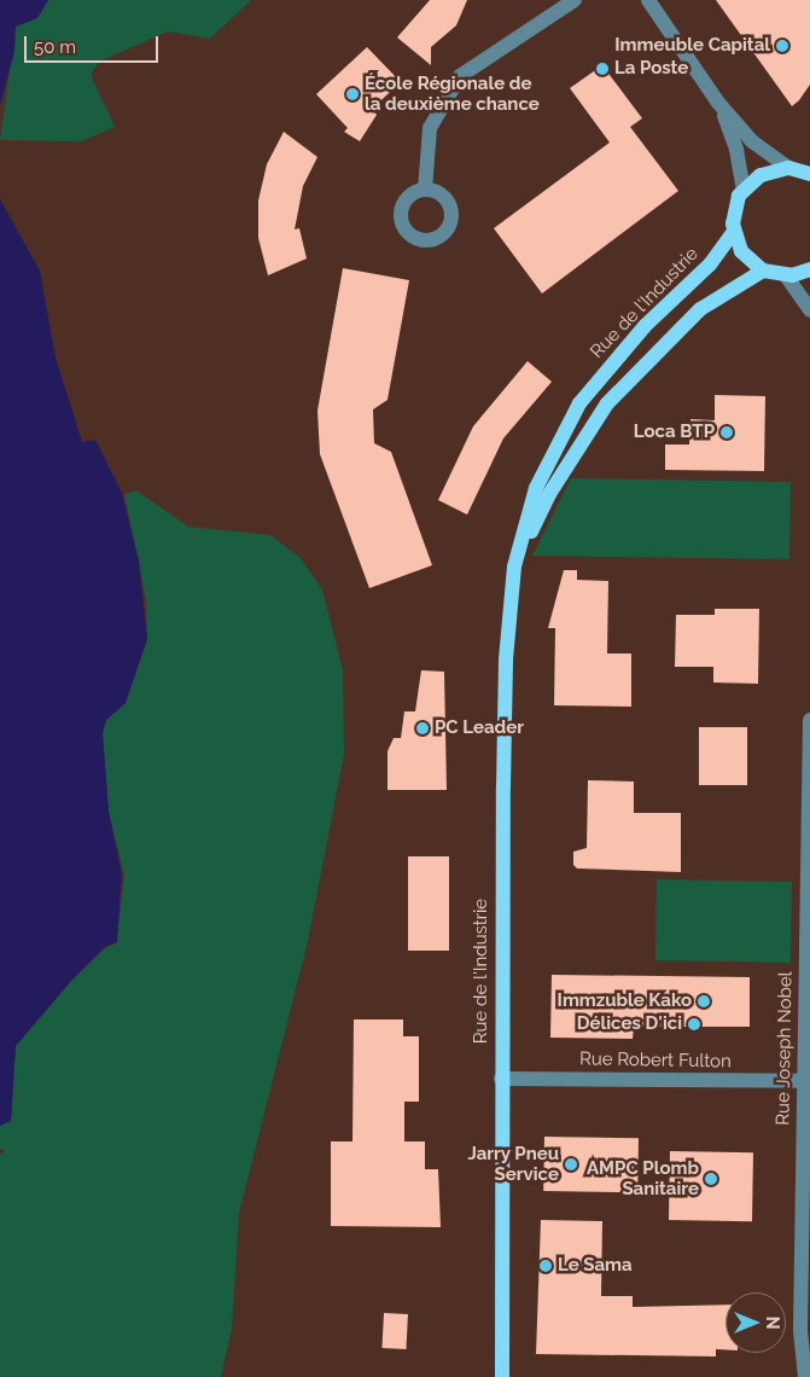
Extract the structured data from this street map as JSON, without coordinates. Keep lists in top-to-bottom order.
{
  "streets": {
    "main road": ["Rue de l'Industrie"],
    "street": ["Rue Joseph Nobel", "Rue Robert Fulton"]
  },
  "crossings": [
    ["Rue de l'Industrie", "Rue Robert Fulton"],
    ["Rue Joseph Nobel", "Rue Robert Fulton"]
  ],
  "places": [
    "Immeuble Capital",
    "La Poste",
    "École Régionale de la deuxième chance",
    "Loca BTP",
    "PC Leader",
    "Immzuble Kako",
    "Délices D'ici",
    "Jarry Pneu Service",
    "AMPC Plomb Sanitaire",
    "Le Sama"
  ],
  "scale_bar": "50 m",
  "north": "right"
}
